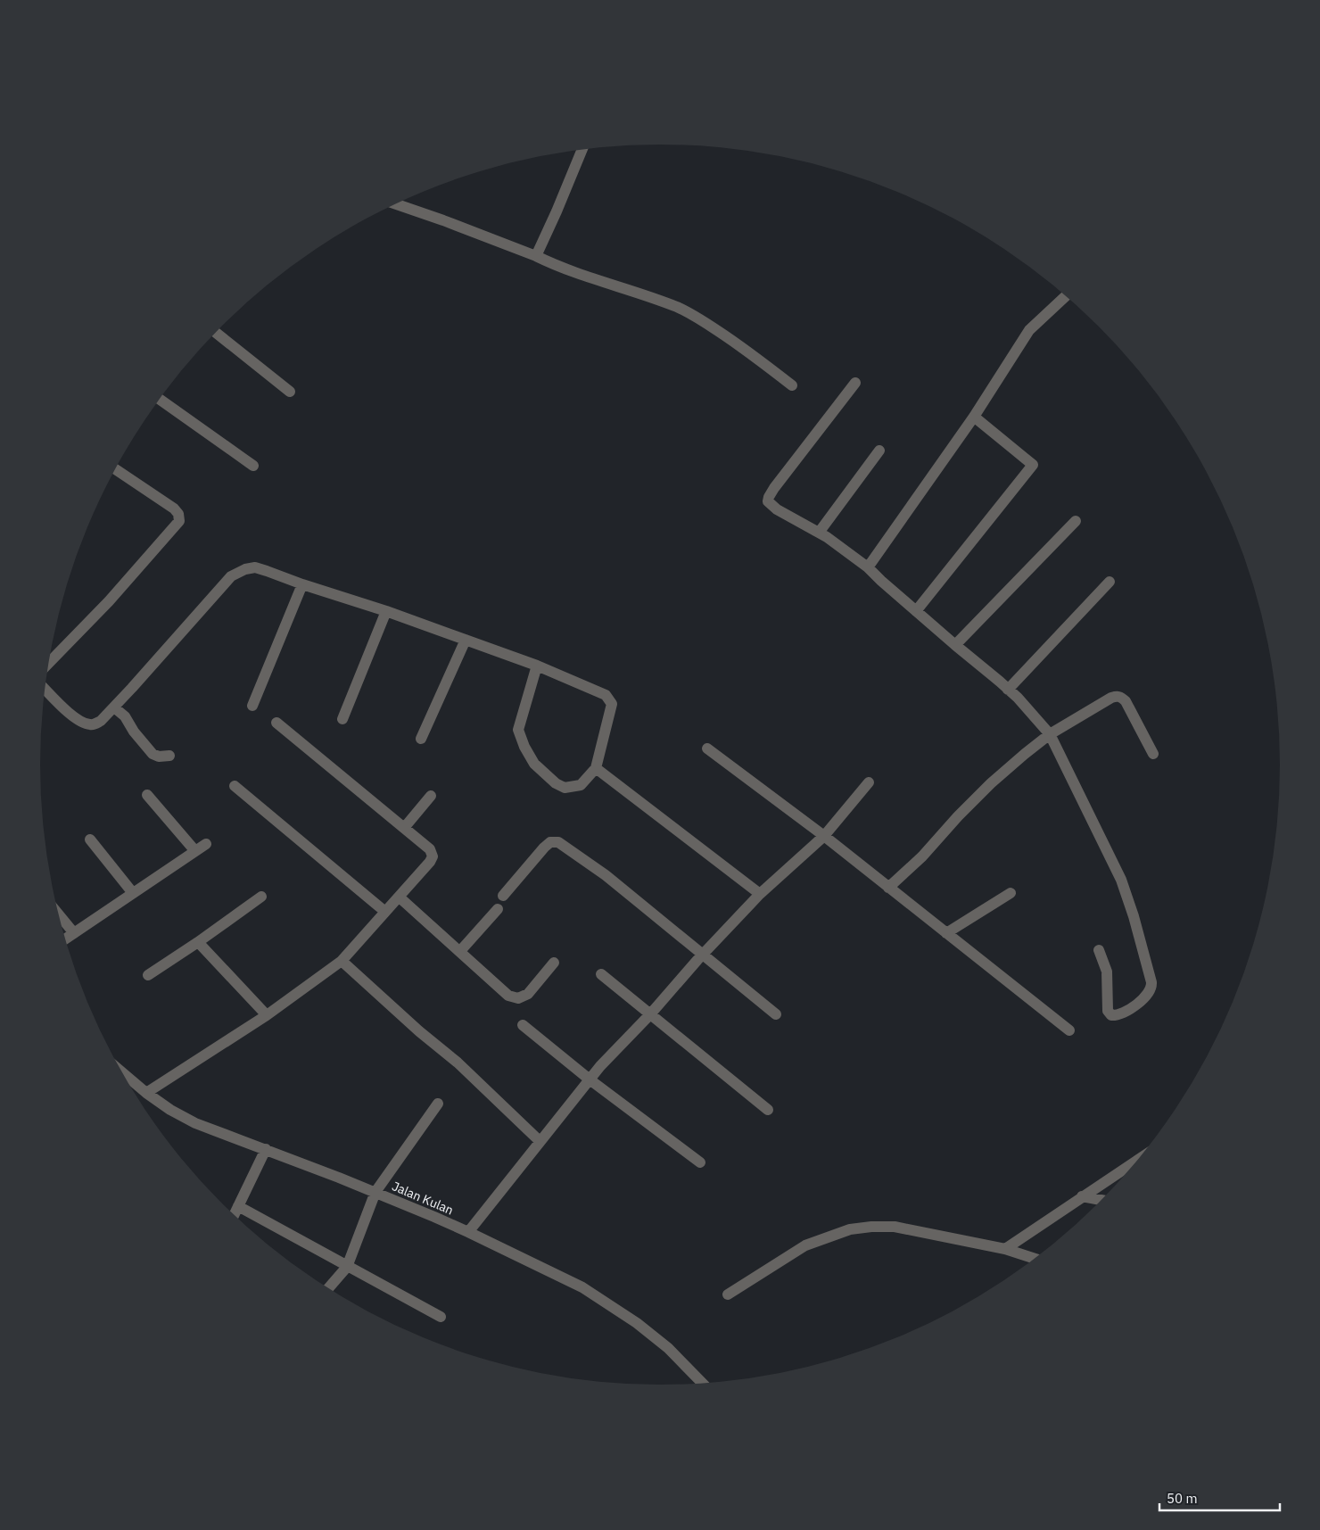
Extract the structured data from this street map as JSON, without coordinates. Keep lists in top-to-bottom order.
{
  "streets": {
    "street": ["Jalan Kulan"]
  },
  "scale_bar": "50 m"
}
